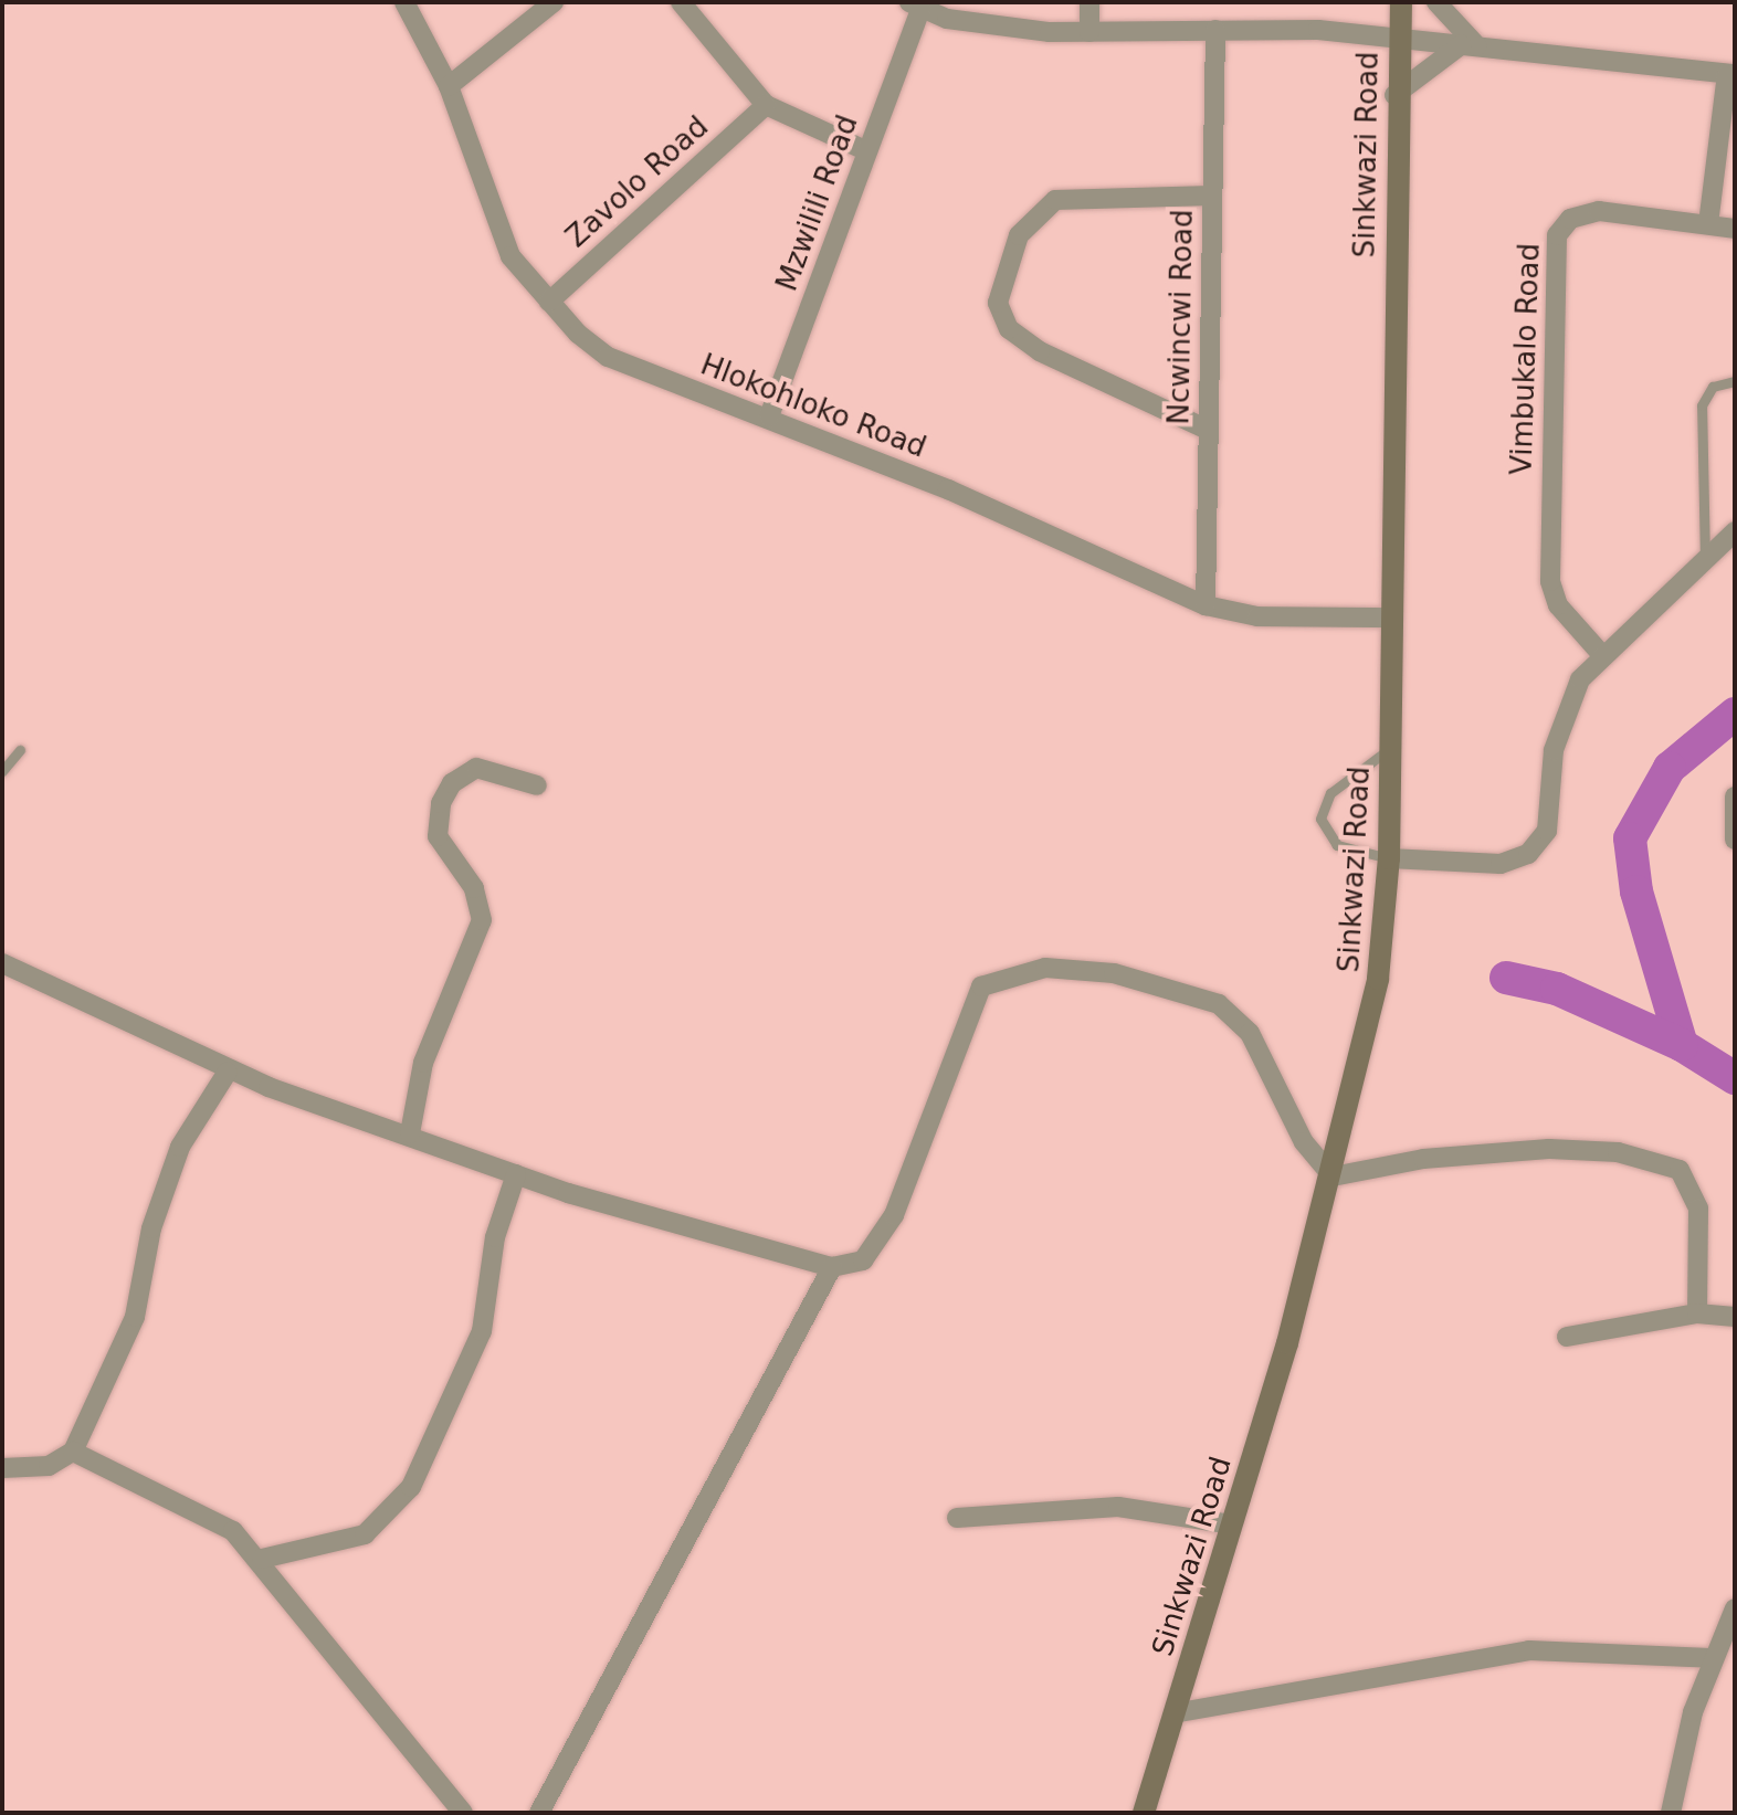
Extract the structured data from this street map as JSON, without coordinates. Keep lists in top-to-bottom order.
{
  "streets": {
    "street": [
      "Sinkwazi Road",
      "Zavolo Road",
      "Mzwilili Road",
      "Ncwincwi Road",
      "Vimbukalo Road",
      "Hlokohloko Road"
    ]
  },
  "crossings": [
    ["Sinkwazi Road", "Hlokohloko Road"],
    ["Zavolo Road", "Hlokohloko Road"],
    ["Mzwilili Road", "Hlokohloko Road"],
    ["Ncwincwi Road", "Hlokohloko Road"]
  ]
}
